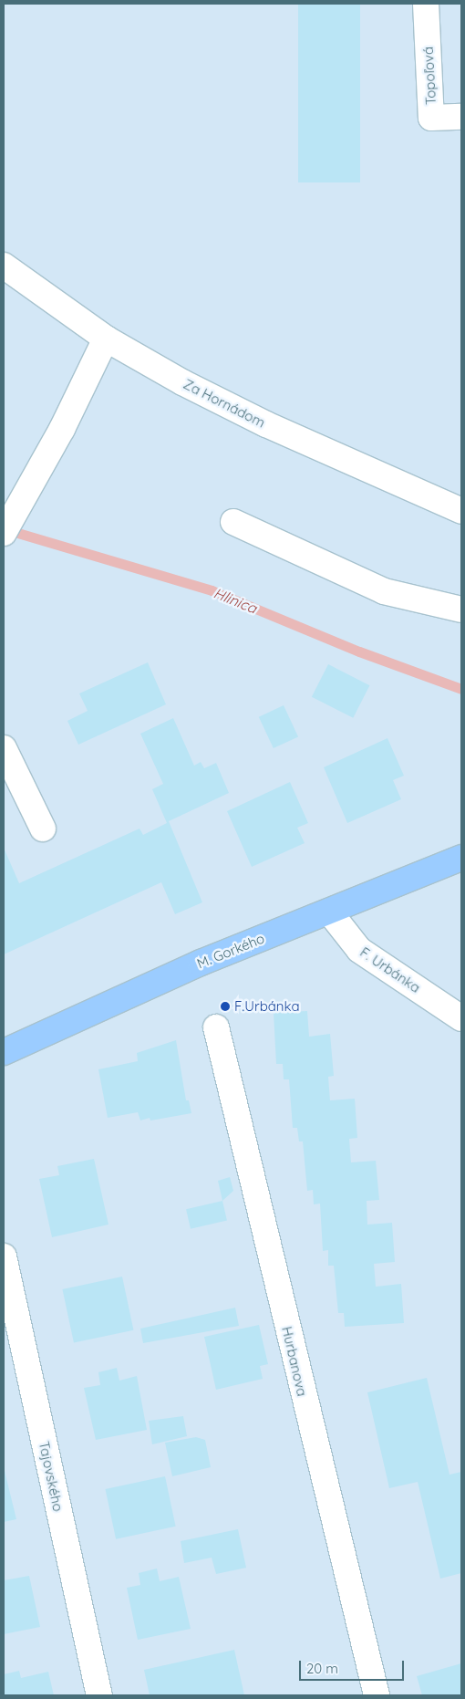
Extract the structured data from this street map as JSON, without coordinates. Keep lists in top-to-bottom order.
{
  "streets": {
    "main road": ["M. Gorkého"],
    "street": [
      "Topoľová",
      "Za Hornádom",
      "F. Urbánka",
      "Hurbanova",
      "Tajovského"
    ]
  },
  "crossings": [
    ["M. Gorkého", "F. Urbánka"]
  ],
  "water": ["Hlinica"],
  "places": ["F.Urbánka"],
  "scale_bar": "20 m"
}
